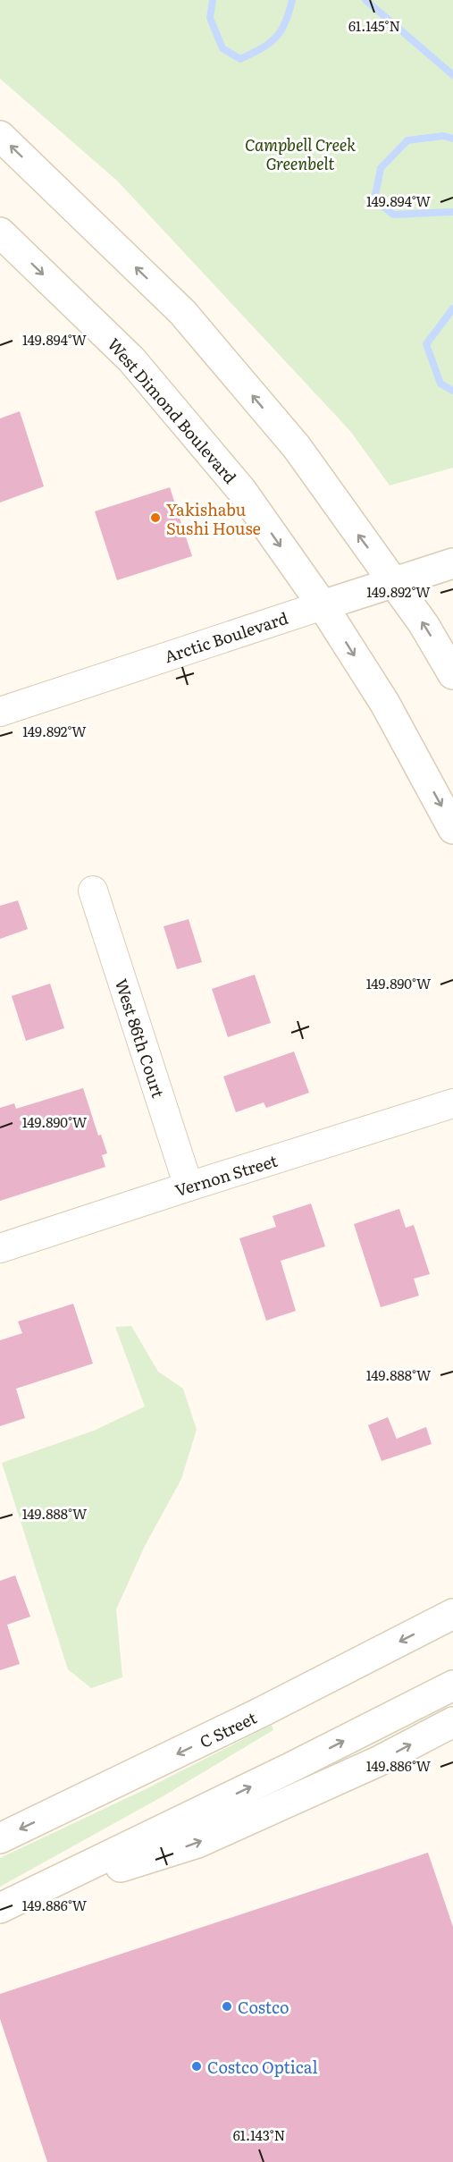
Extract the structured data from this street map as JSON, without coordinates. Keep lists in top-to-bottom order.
{
  "streets": {
    "main road": ["West Dimond Boulevard", "Arctic Boulevard", "C Street"],
    "street": ["West 86th Court", "Vernon Street"]
  },
  "crossings": [
    ["West Dimond Boulevard", "Arctic Boulevard"],
    ["West 86th Court", "Vernon Street"]
  ],
  "parks": ["Campbell Creek Greenbelt"],
  "places": ["Yakishabu Sushi House", "Costco", "Costco Optical"],
  "coordinates": [
    "61.145°N",
    "149.894°W",
    "149.892°W",
    "149.890°W",
    "149.888°W",
    "149.886°W",
    "61.143°N"
  ]
}
